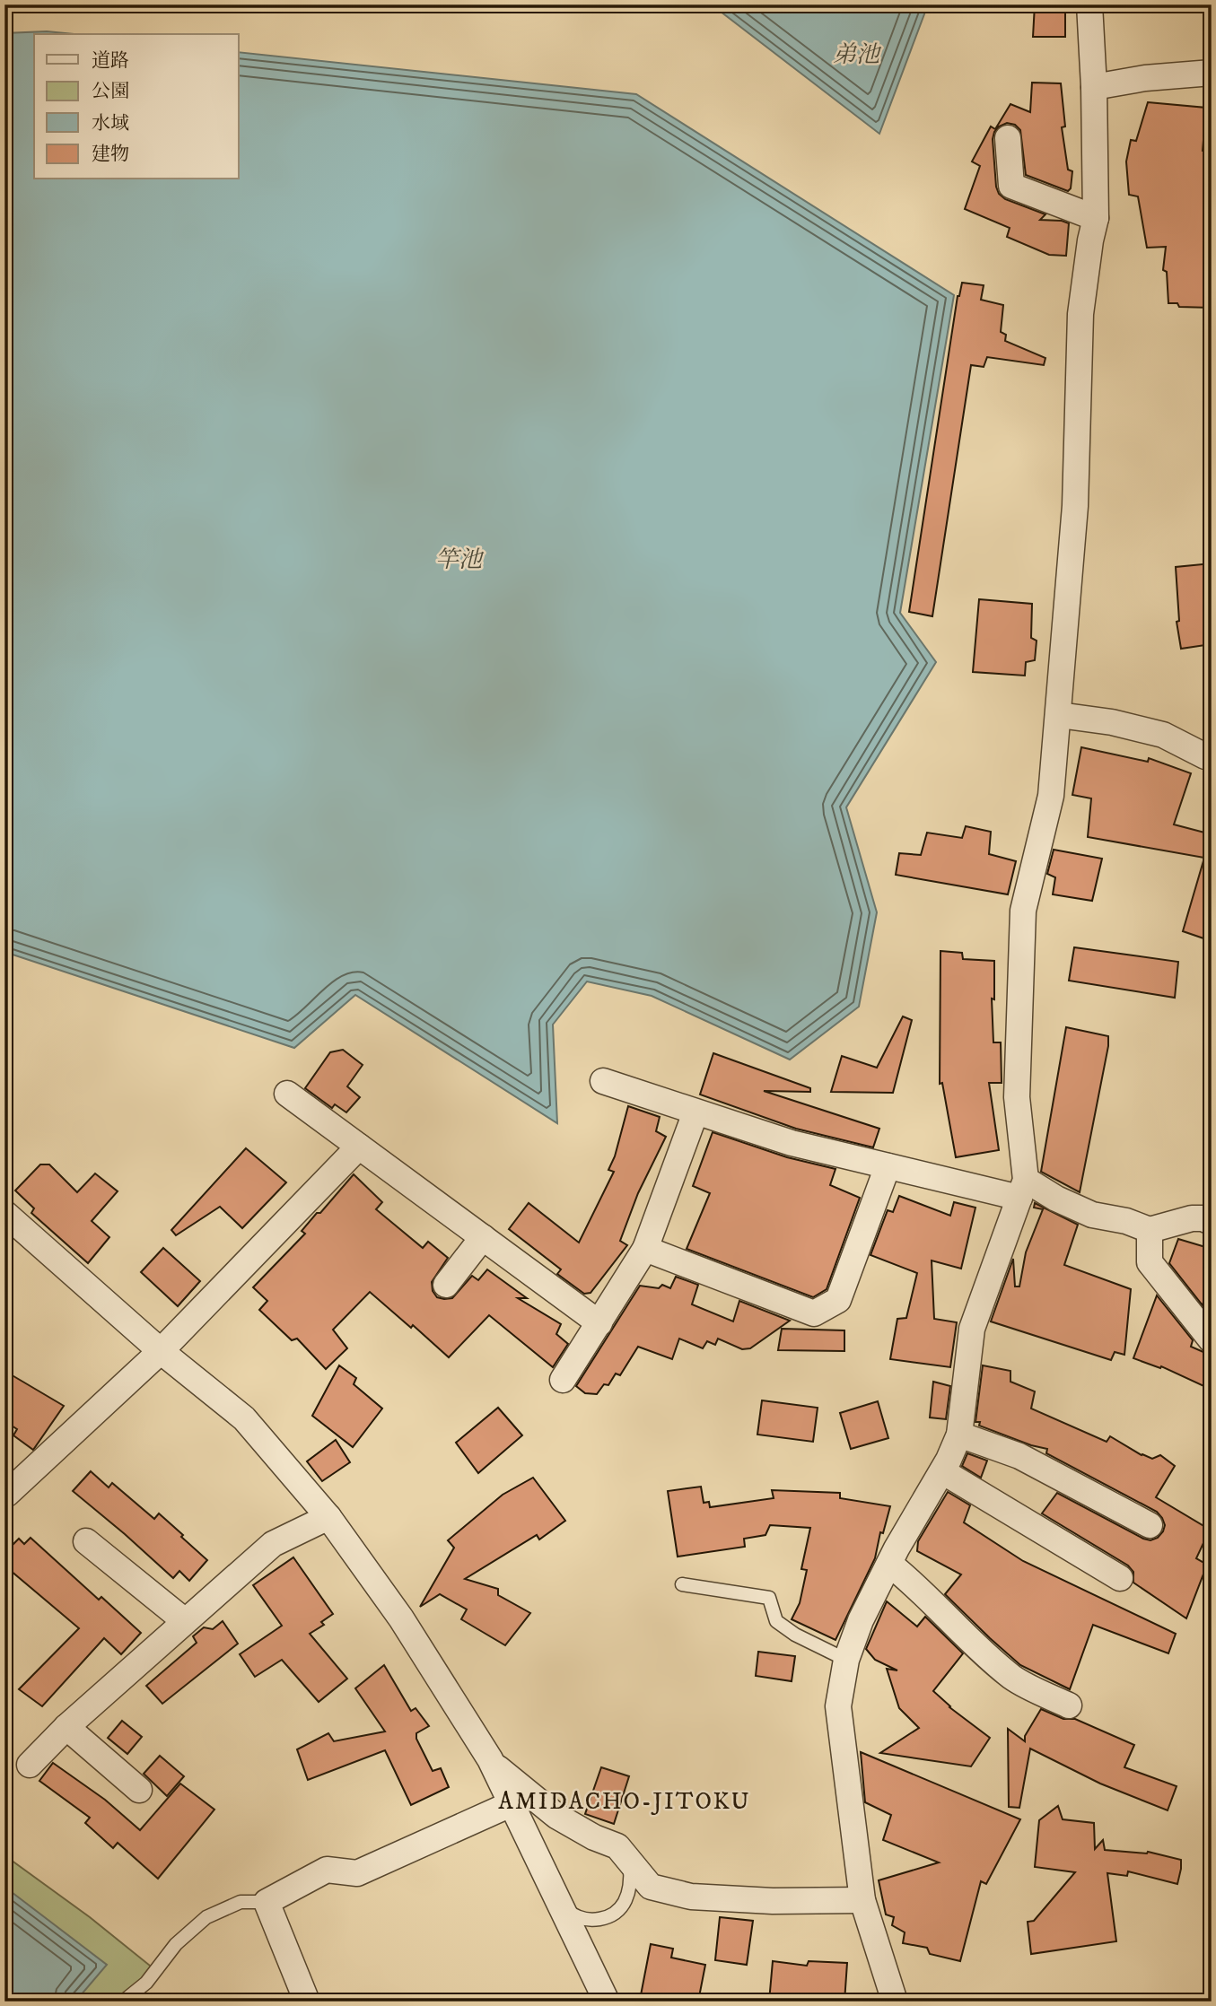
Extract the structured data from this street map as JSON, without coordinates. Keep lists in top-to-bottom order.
{
  "districts": ["AMIDACHO-JITOKU"],
  "water": ["弟池", "竿池"],
  "legend": [
    "道路",
    "公園",
    "水域",
    "建物"
  ]
}
